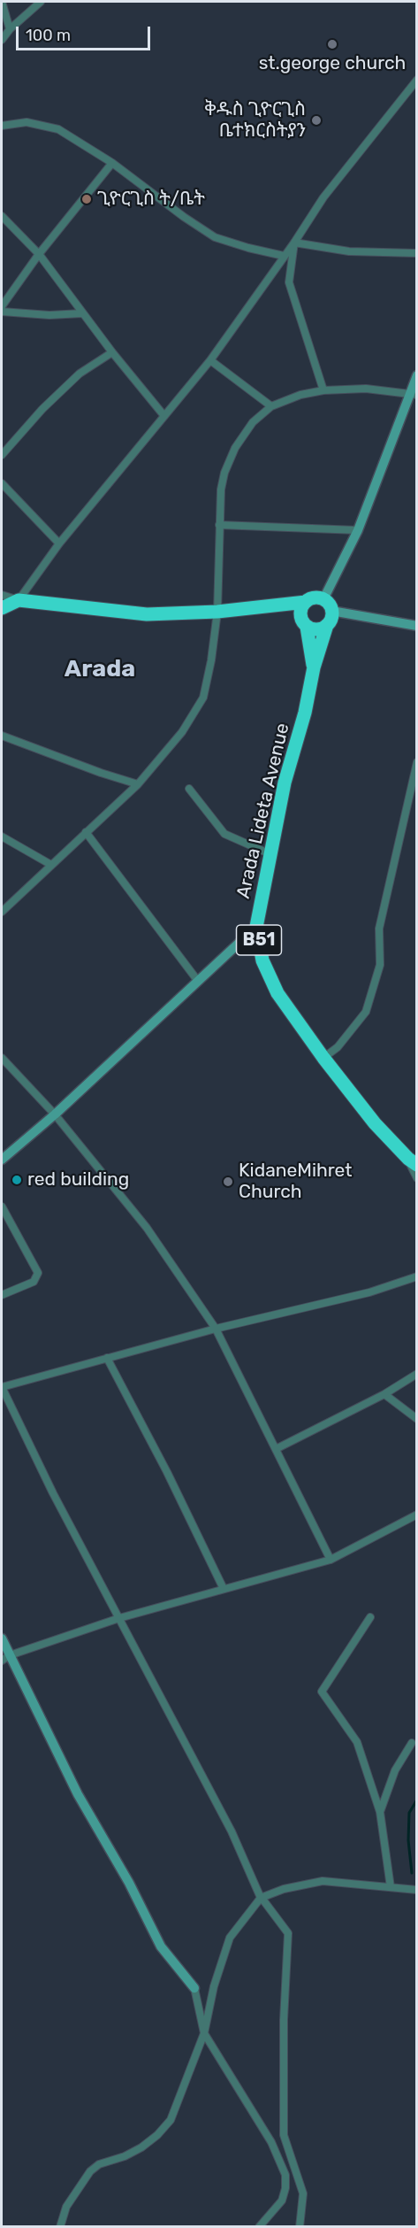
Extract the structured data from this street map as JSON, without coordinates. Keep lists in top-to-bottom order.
{
  "streets": {
    "highway": ["Arada Lideta Avenue", "B51"]
  },
  "districts": ["Arada"],
  "places": [
    "st.george church",
    "ቅዱስ ጊዮርጊስ ቤተክርስትያን",
    "ጊዮርጊስ ት/ቤት",
    "red building",
    "KidaneMihret Church"
  ],
  "scale_bar": "100 m"
}
